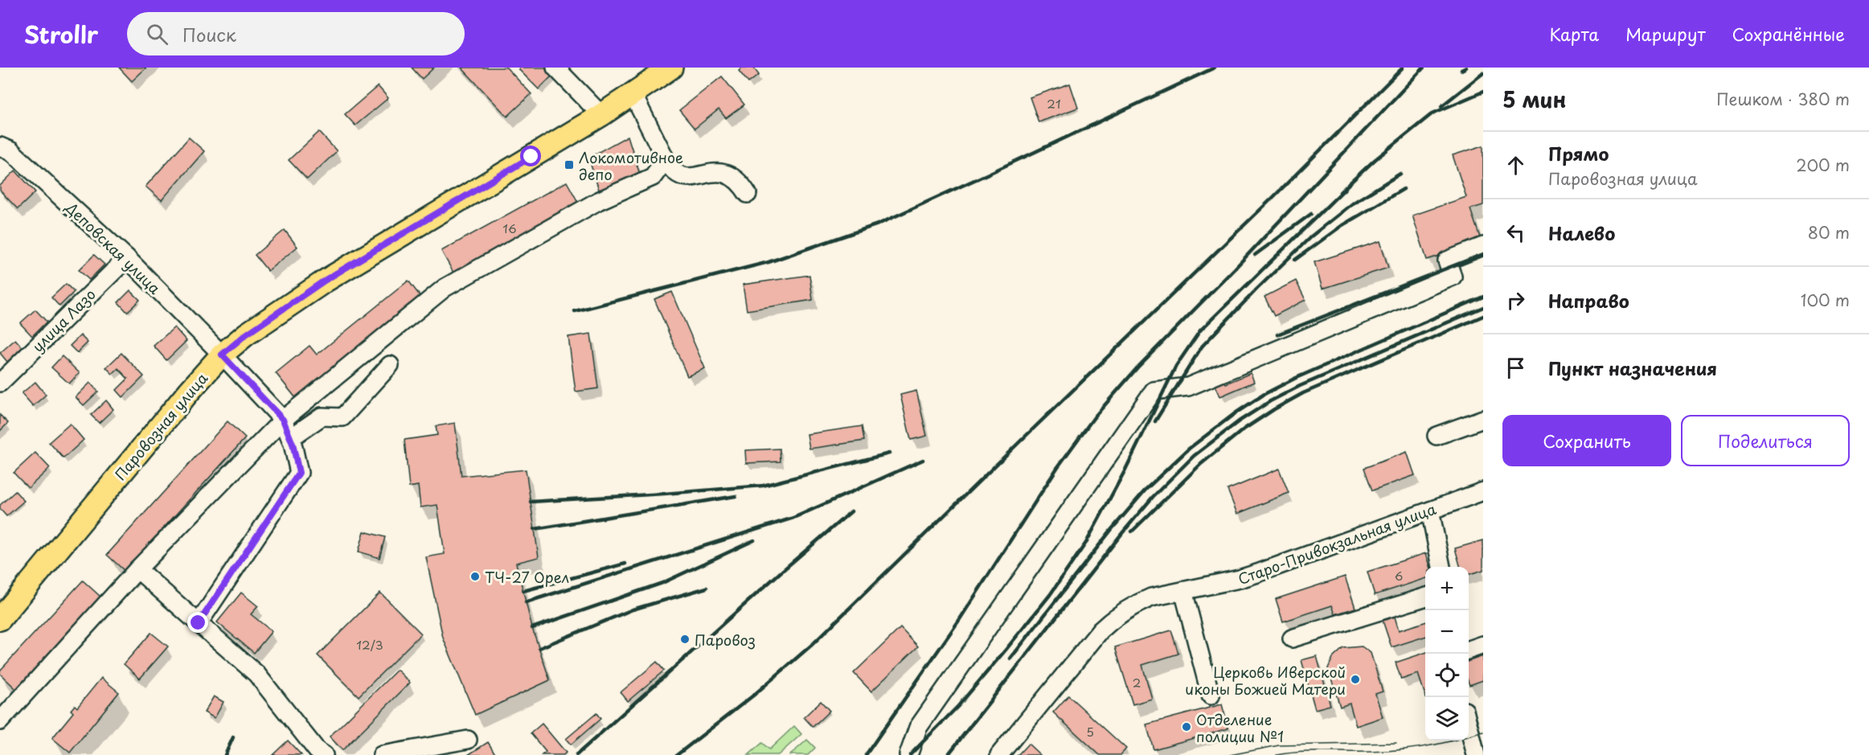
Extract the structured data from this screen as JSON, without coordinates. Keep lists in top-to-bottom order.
{
  "streets": {
    "main road": ["Паровозная улица"],
    "street": ["Деповская улица", "улица Лазо", "Старо-Привокзальная улица"]
  },
  "crossings": [
    ["Деповская улица", "улица Лазо"],
    ["Деповская улица", "Паровозная улица"]
  ],
  "places": {
    "transit": ["Локомотивное депо"],
    "other": [
      "ТЧ-27 Орел",
      "Паровоз",
      "Церковь Иверской иконы Божией Матери",
      "Отделение полиции №1"
    ]
  },
  "house_numbers": [
    "21",
    "16",
    "6",
    "12/3",
    "2",
    "5"
  ],
  "page": {
    "header": "Strollr",
    "search": "Поиск",
    "nav": ["Карта", "Маршрут", "Сохранённые"],
    "heading": ["5 мин", "Пешком · 380 m"],
    "list": [
      ["Прямо", "Паровозная улица", "200 m"],
      ["Налево", "80 m"],
      ["Направо", "100 m"],
      "Пункт назначения"
    ],
    "buttons": ["Сохранить", "Поделиться"],
    "map_buttons": ["+", "−"]
  }
}
